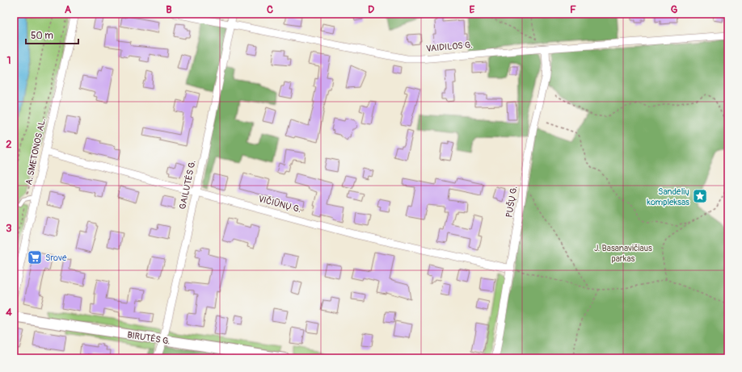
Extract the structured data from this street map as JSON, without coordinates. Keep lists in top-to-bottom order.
{
  "streets": {
    "street": [
      "VAIDILOS G.",
      "A. SMETONOS AL.",
      "GAILUTĖS G.",
      "PUŠŲ G.",
      "VIČIŪNŲ G.",
      "BIRUTĖS G."
    ]
  },
  "crossings": [
    ["VAIDILOS G.", "GAILUTĖS G."],
    ["VAIDILOS G.", "PUŠŲ G."],
    ["A. SMETONOS AL.", "VIČIŪNŲ G."],
    ["GAILUTĖS G.", "VIČIŪNŲ G."],
    ["GAILUTĖS G.", "BIRUTĖS G."],
    ["PUŠŲ G.", "VIČIŪNŲ G."]
  ],
  "parks": ["J. Basanavičiaus parkas"],
  "places": {
    "place": ["Sandėlių kompleksas"],
    "supermarket": ["Srovė"]
  },
  "scale_bar": "50 m",
  "grid": {
    "columns": [
      "A",
      "B",
      "C",
      "D",
      "E",
      "F",
      "G"
    ],
    "rows": [
      "1",
      "2",
      "3",
      "4"
    ]
  }
}
